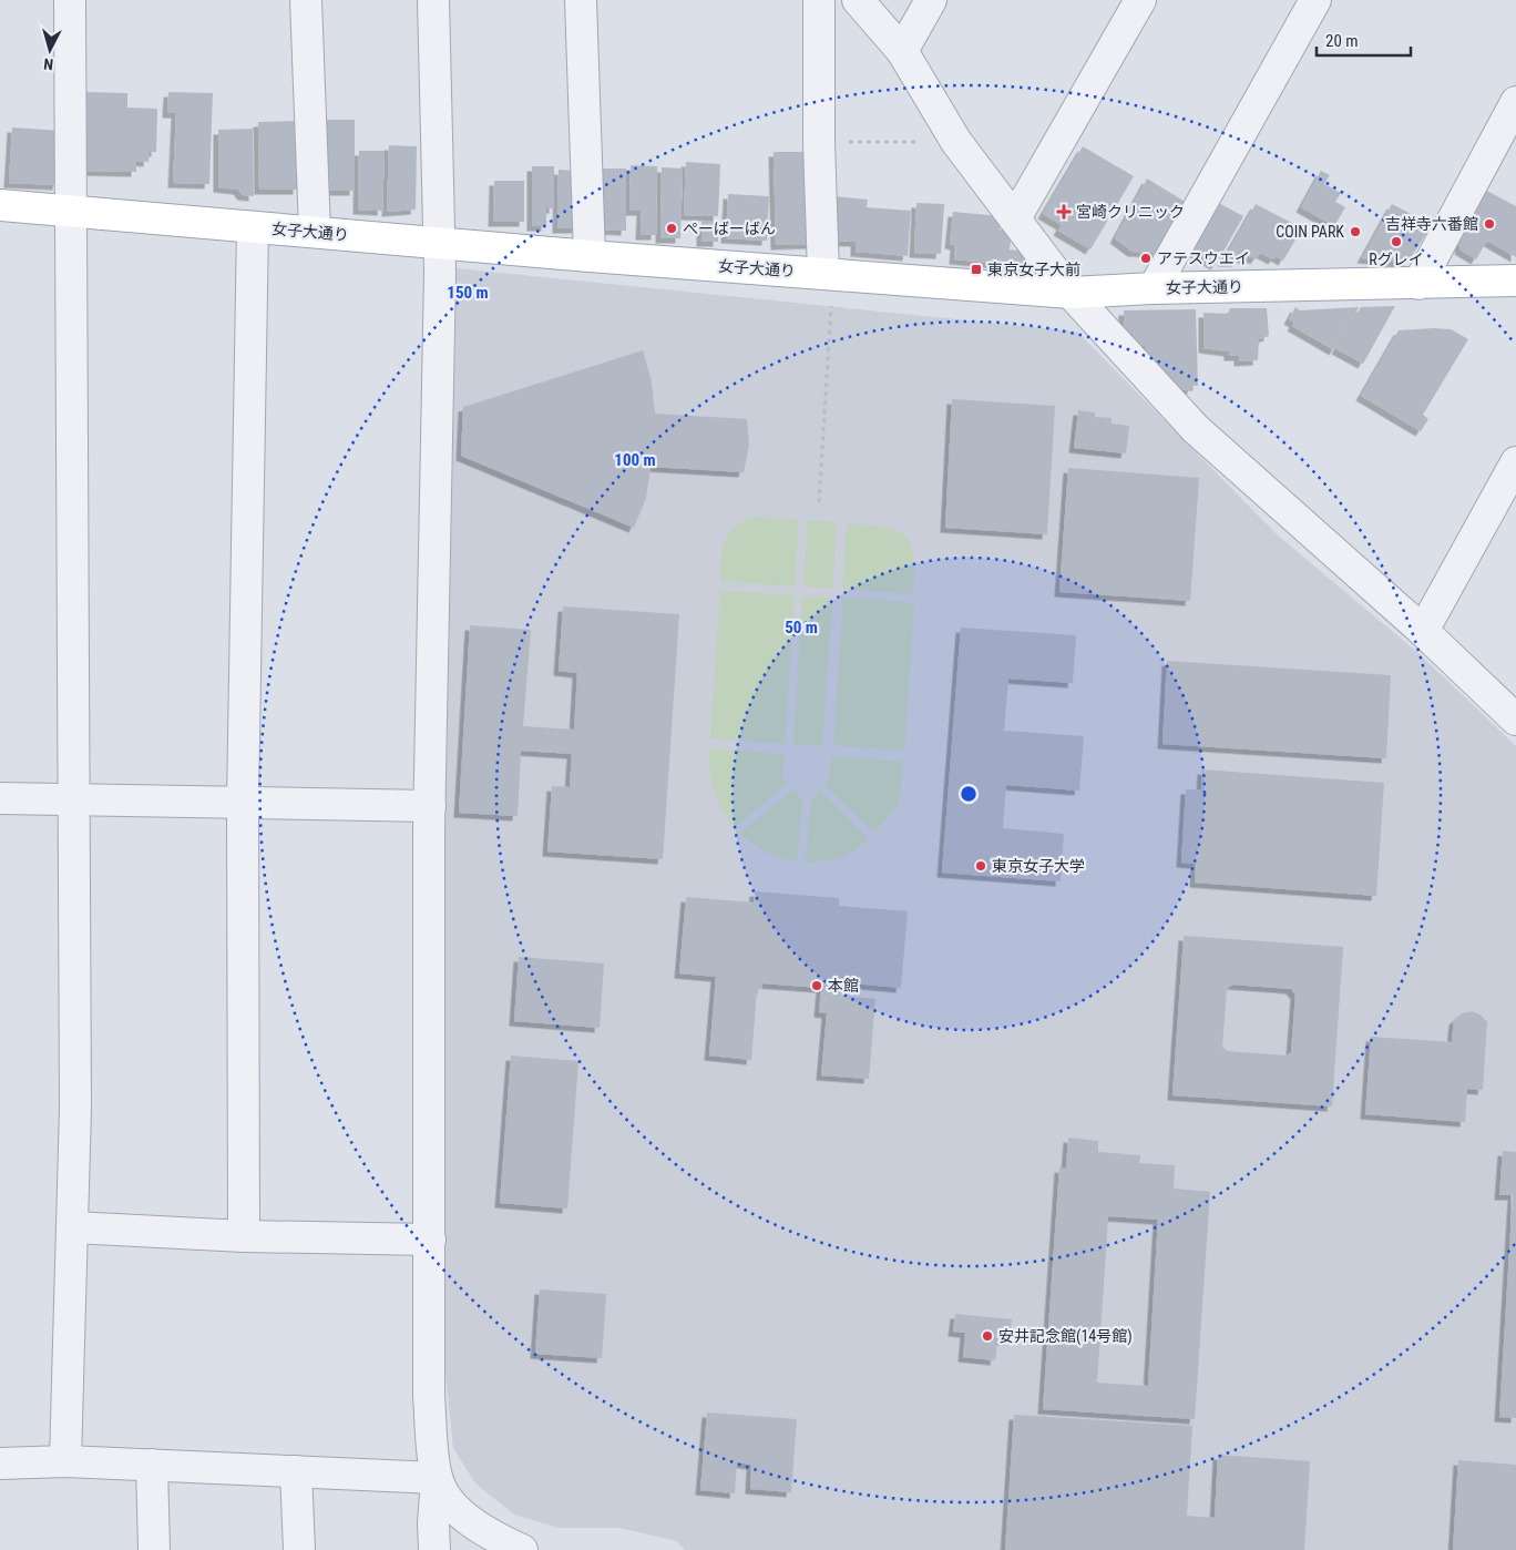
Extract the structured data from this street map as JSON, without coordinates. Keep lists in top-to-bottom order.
{
  "streets": {
    "main road": ["女子大通り"]
  },
  "places": {
    "health": ["宮崎クリニック"],
    "other": [
      "吉祥寺六番館",
      "ぺーばーばん",
      "COIN PARK",
      "Rグレイ",
      "アテスウエイ",
      "東京女子大学",
      "本館",
      "安井記念館(14号館)"
    ],
    "transit": ["東京女子大前"]
  },
  "scale_bar": "20 m",
  "north": "bottom",
  "rings": ["150 m", "100 m", "50 m"]
}
